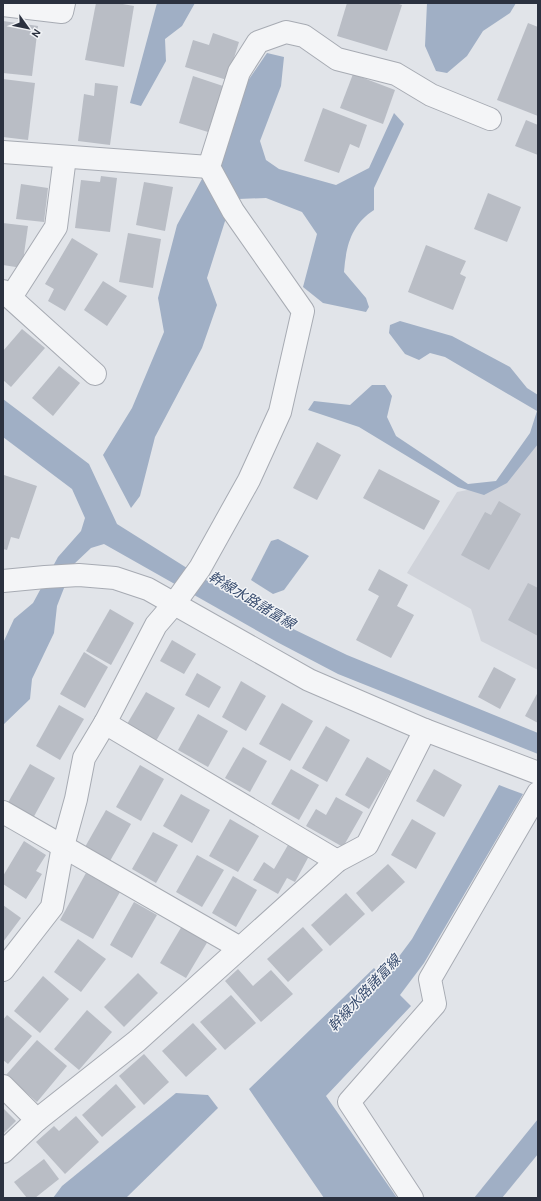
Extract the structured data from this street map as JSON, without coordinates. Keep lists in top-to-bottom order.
{
  "water": ["幹線水路諸富線"],
  "north": "bottom right"
}
